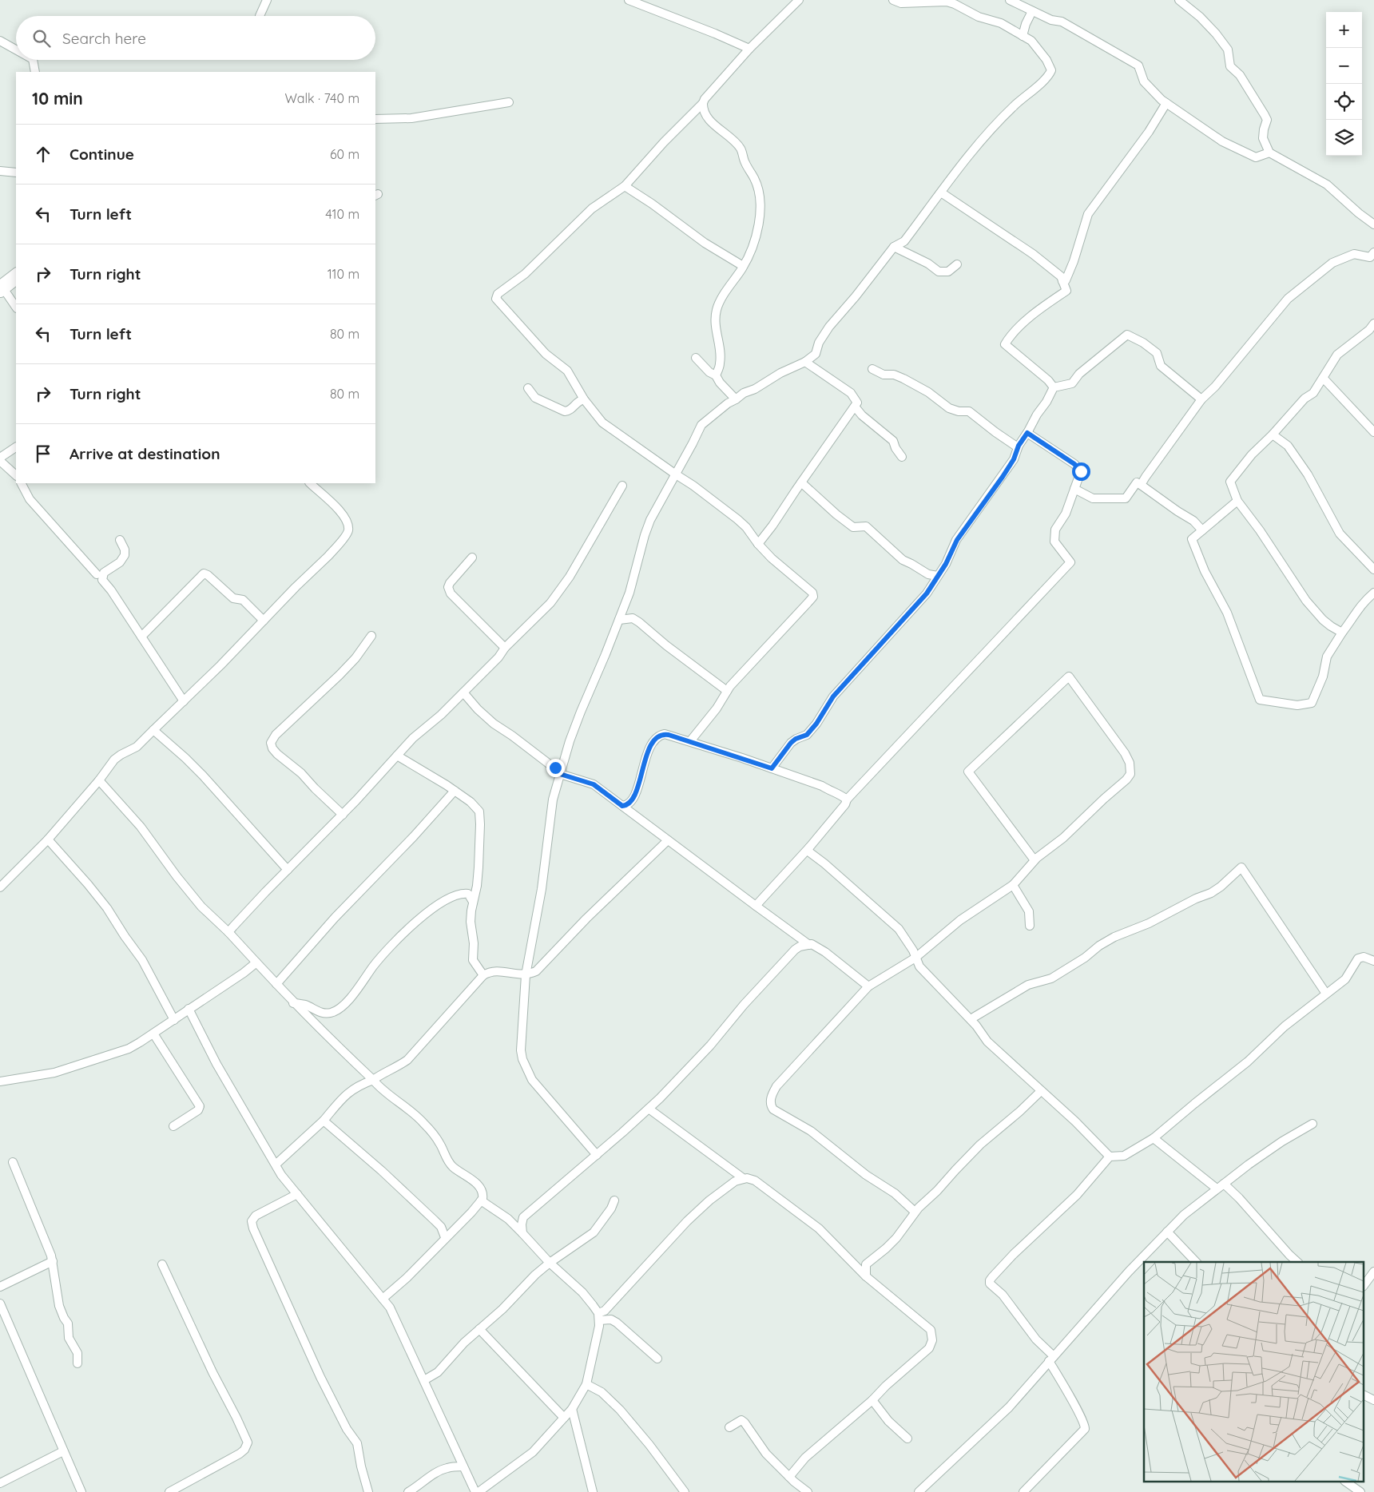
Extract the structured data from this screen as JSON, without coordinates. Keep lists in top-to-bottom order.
{
  "page": {
    "map_buttons": ["+", "−"],
    "search": "Search here",
    "heading": ["10 min", "Walk · 740 m"],
    "list": [
      ["Continue", "60 m"],
      ["Turn left", "410 m"],
      ["Turn right", "110 m"],
      ["Turn left", "80 m"],
      ["Turn right", "80 m"],
      "Arrive at destination"
    ]
  }
}
